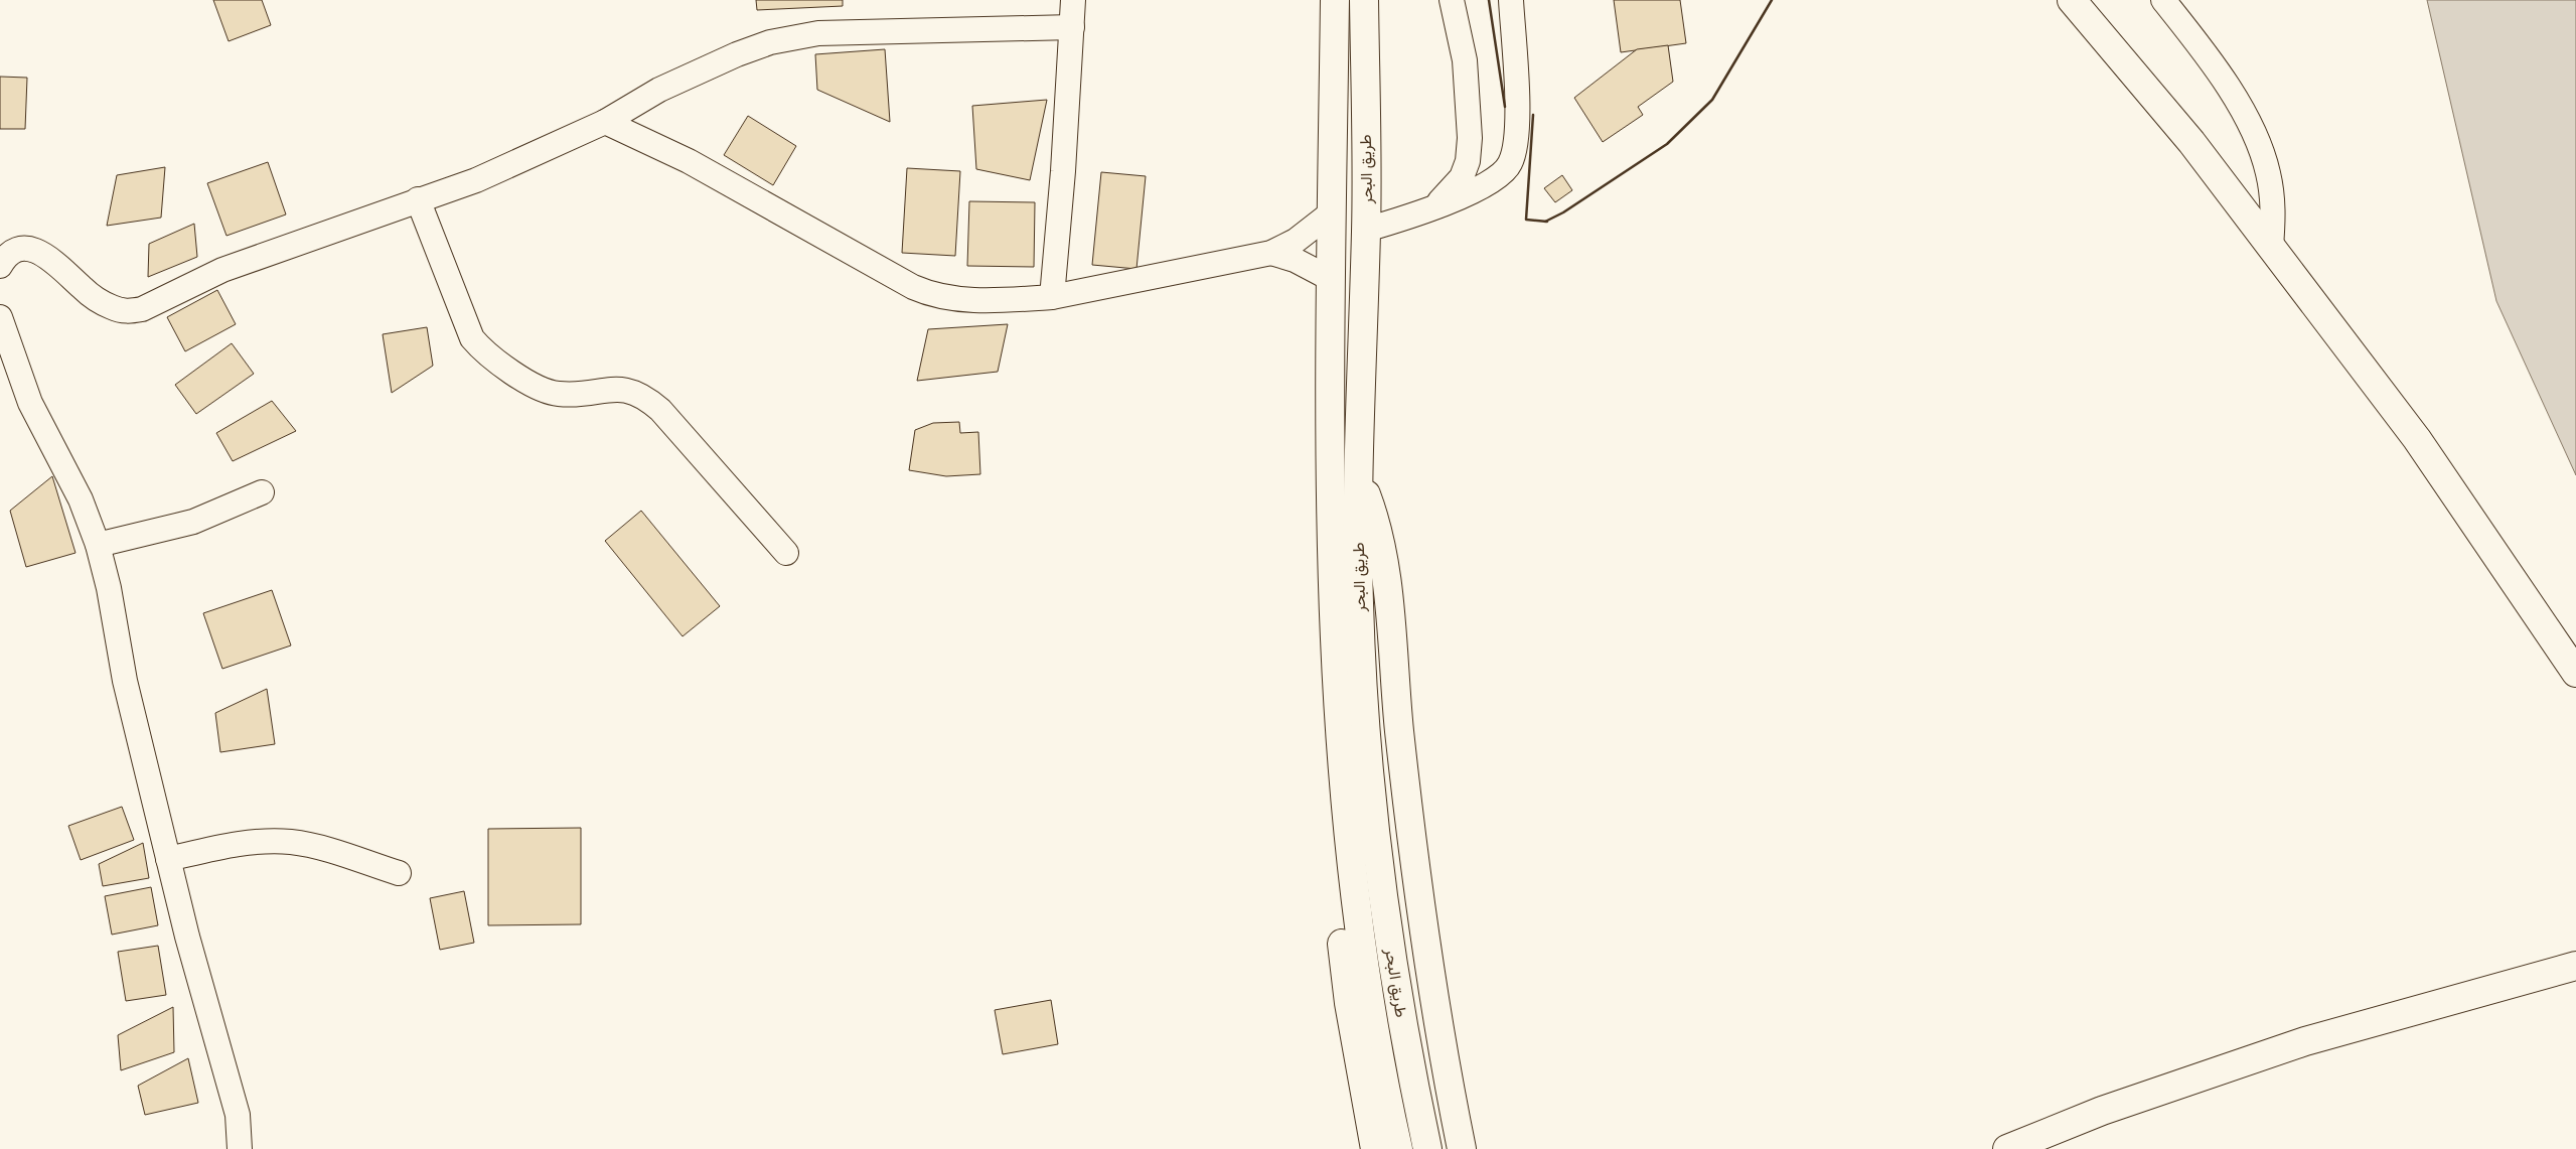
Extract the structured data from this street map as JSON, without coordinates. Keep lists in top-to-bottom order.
{
  "streets": {
    "main road": ["طريق البحر"]
  }
}
